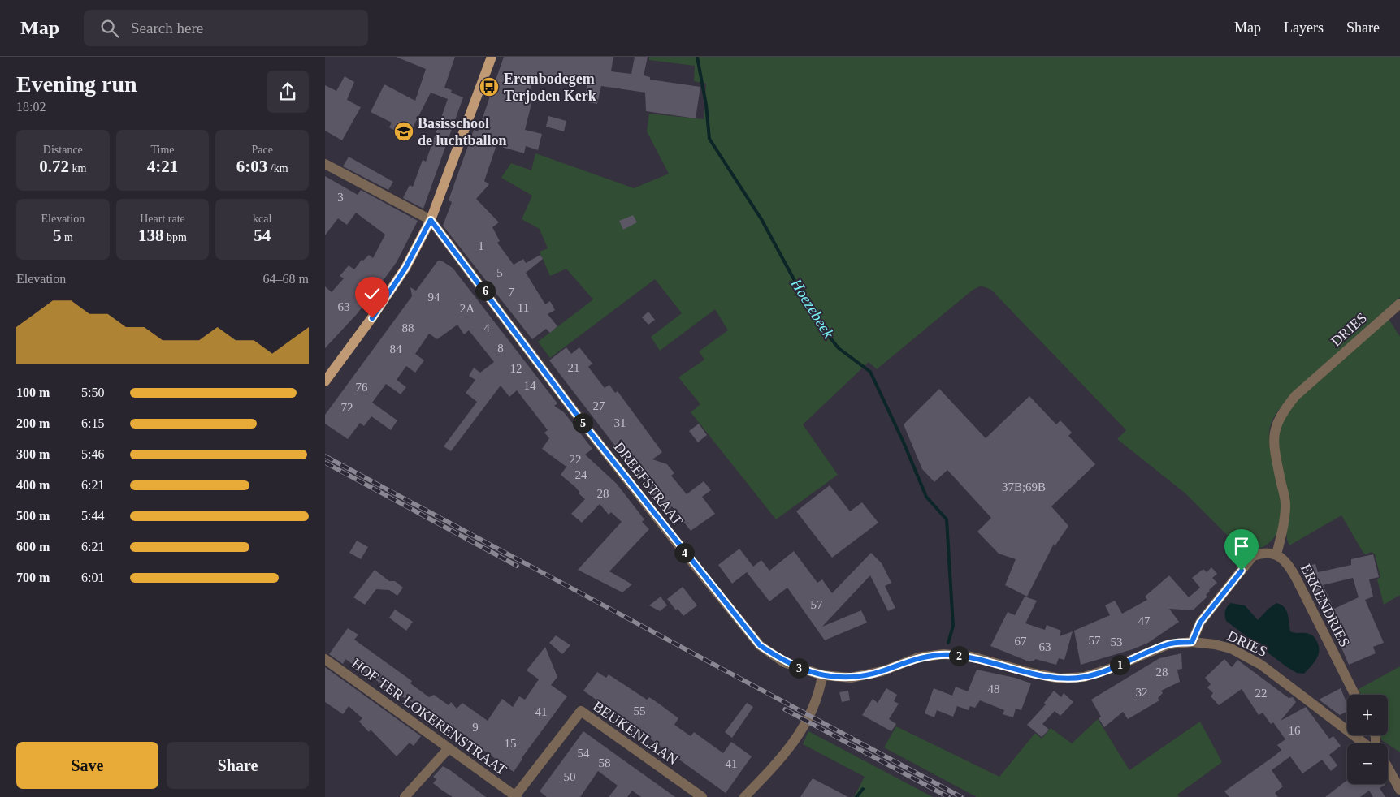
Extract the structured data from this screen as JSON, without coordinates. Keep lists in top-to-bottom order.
{
  "streets": {
    "street": [
      "DRIES",
      "DREEFSTRAAT",
      "ERKENDRIES",
      "HOF TER LOKERENSTRAAT",
      "BEUKENLAAN"
    ]
  },
  "crossings": [
    ["DRIES", "DREEFSTRAAT"],
    ["DRIES", "ERKENDRIES"],
    ["HOF TER LOKERENSTRAAT", "BEUKENLAAN"]
  ],
  "water": ["Hoezebeek"],
  "places": {
    "bus stop": ["Erembodegem Terjoden Kerk"],
    "school or university": ["Basisschool de luchtballon"]
  },
  "house_numbers": [
    "3",
    "1",
    "5",
    "7",
    "94",
    "63",
    "11",
    "2A",
    "88",
    "4",
    "8",
    "84",
    "21",
    "12",
    "14",
    "76",
    "27",
    "72",
    "31",
    "22",
    "24",
    "37B;69B",
    "28",
    "57",
    "47",
    "57",
    "67",
    "53",
    "63",
    "28",
    "48",
    "32",
    "22",
    "55",
    "41",
    "9",
    "16",
    "15",
    "54",
    "58",
    "41",
    "50"
  ],
  "page": {
    "header": "Map",
    "search": "Search here",
    "nav": ["Map", "Layers", "Share"],
    "heading": ["Evening run", "18:02"],
    "stats": [
      ["Distance", "0.72 km"],
      ["Time", "4:21"],
      ["Pace", "6:03 /km"],
      ["Elevation", "5 m"],
      ["Heart rate", "138 bpm"],
      ["kcal", "54"]
    ],
    "chart": ["Elevation", "64–68 m"],
    "pins": [
      "6",
      "5",
      "4",
      "2",
      "1",
      "3"
    ],
    "list": [
      {
        "name": "100 m",
        "note": "5:50"
      },
      {
        "name": "200 m",
        "note": "6:15"
      },
      {
        "name": "300 m",
        "note": "5:46"
      },
      {
        "name": "400 m",
        "note": "6:21"
      },
      {
        "name": "500 m",
        "note": "5:44"
      },
      {
        "name": "600 m",
        "note": "6:21"
      },
      {
        "name": "700 m",
        "note": "6:01"
      }
    ],
    "map_buttons": ["+", "−"],
    "buttons": ["Save", "Share"]
  }
}
